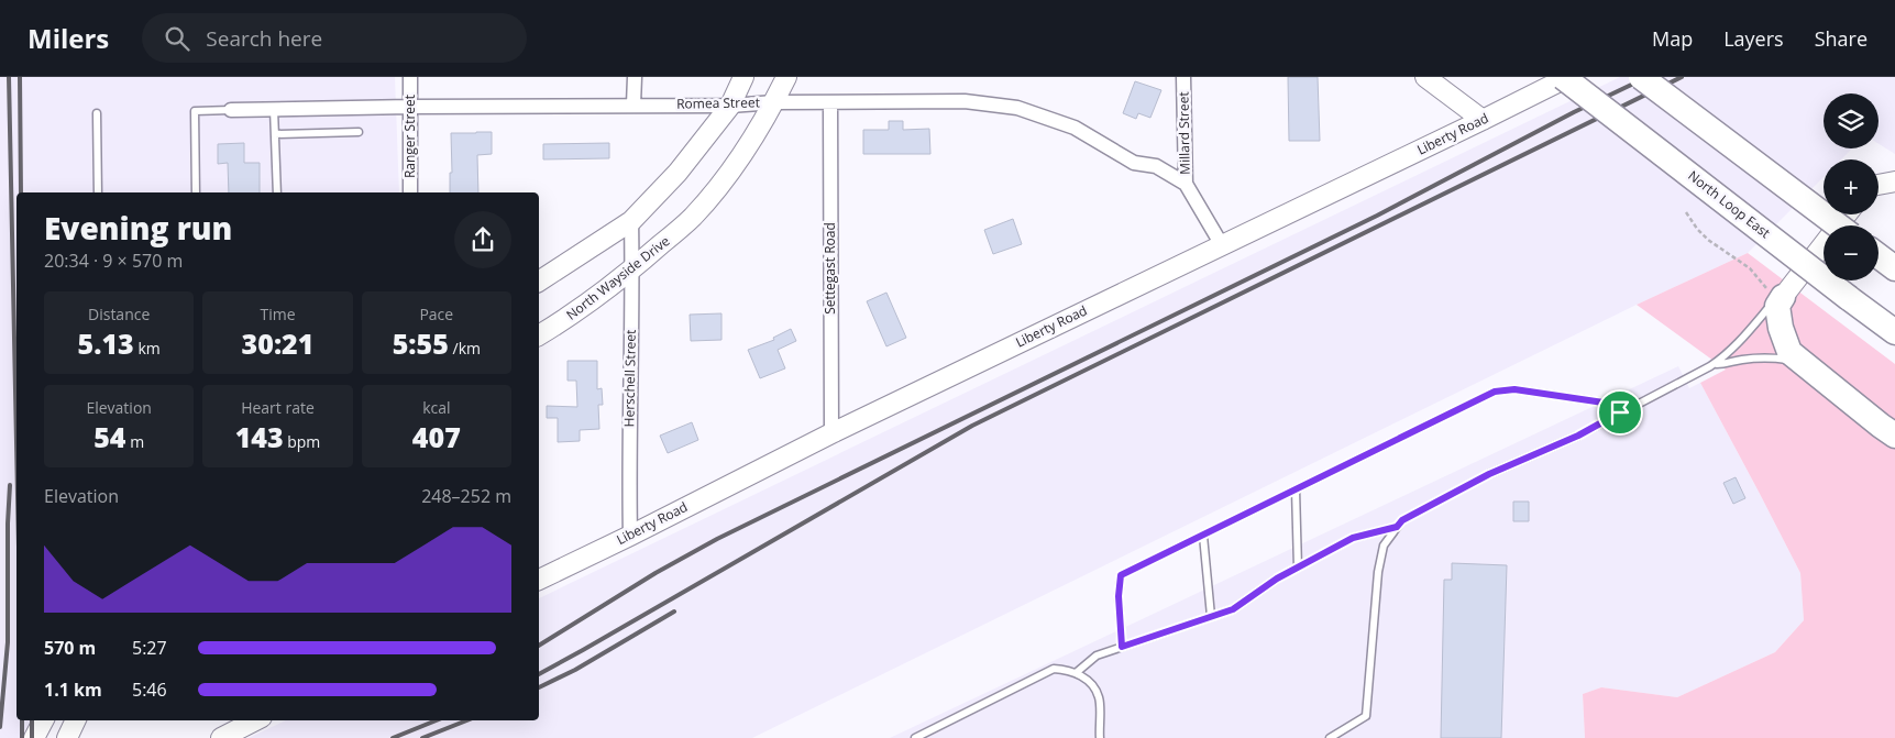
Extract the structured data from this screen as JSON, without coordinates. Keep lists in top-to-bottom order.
{
  "streets": {
    "highway": ["North Loop East"],
    "main road": ["Liberty Road", "North Wayside Drive"],
    "street": [
      "Romea Street",
      "Millard Street",
      "Ranger Street",
      "Settegast Road",
      "Herschell Street"
    ]
  },
  "crossings": [
    ["Romea Street", "Millard Street"],
    ["Romea Street", "Ranger Street"],
    ["Romea Street", "Settegast Road"],
    ["Romea Street", "North Wayside Drive"],
    ["Millard Street", "Liberty Road"],
    ["Liberty Road", "Settegast Road"],
    ["Liberty Road", "Herschell Street"],
    ["North Wayside Drive", "Herschell Street"]
  ],
  "page": {
    "header": "Milers",
    "search": "Search here",
    "nav": ["Map", "Layers", "Share"],
    "map_buttons": ["+", "−"],
    "heading": ["Evening run", "20:34 · 9 × 570 m"],
    "stats": [
      ["Distance", "5.13 km"],
      ["Time", "30:21"],
      ["Pace", "5:55 /km"],
      ["Elevation", "54 m"],
      ["Heart rate", "143 bpm"],
      ["kcal", "407"]
    ],
    "chart": ["Elevation", "248–252 m"],
    "list": [
      {
        "name": "570 m",
        "note": "5:27"
      },
      {
        "name": "1.1 km",
        "note": "5:46"
      }
    ]
  }
}
